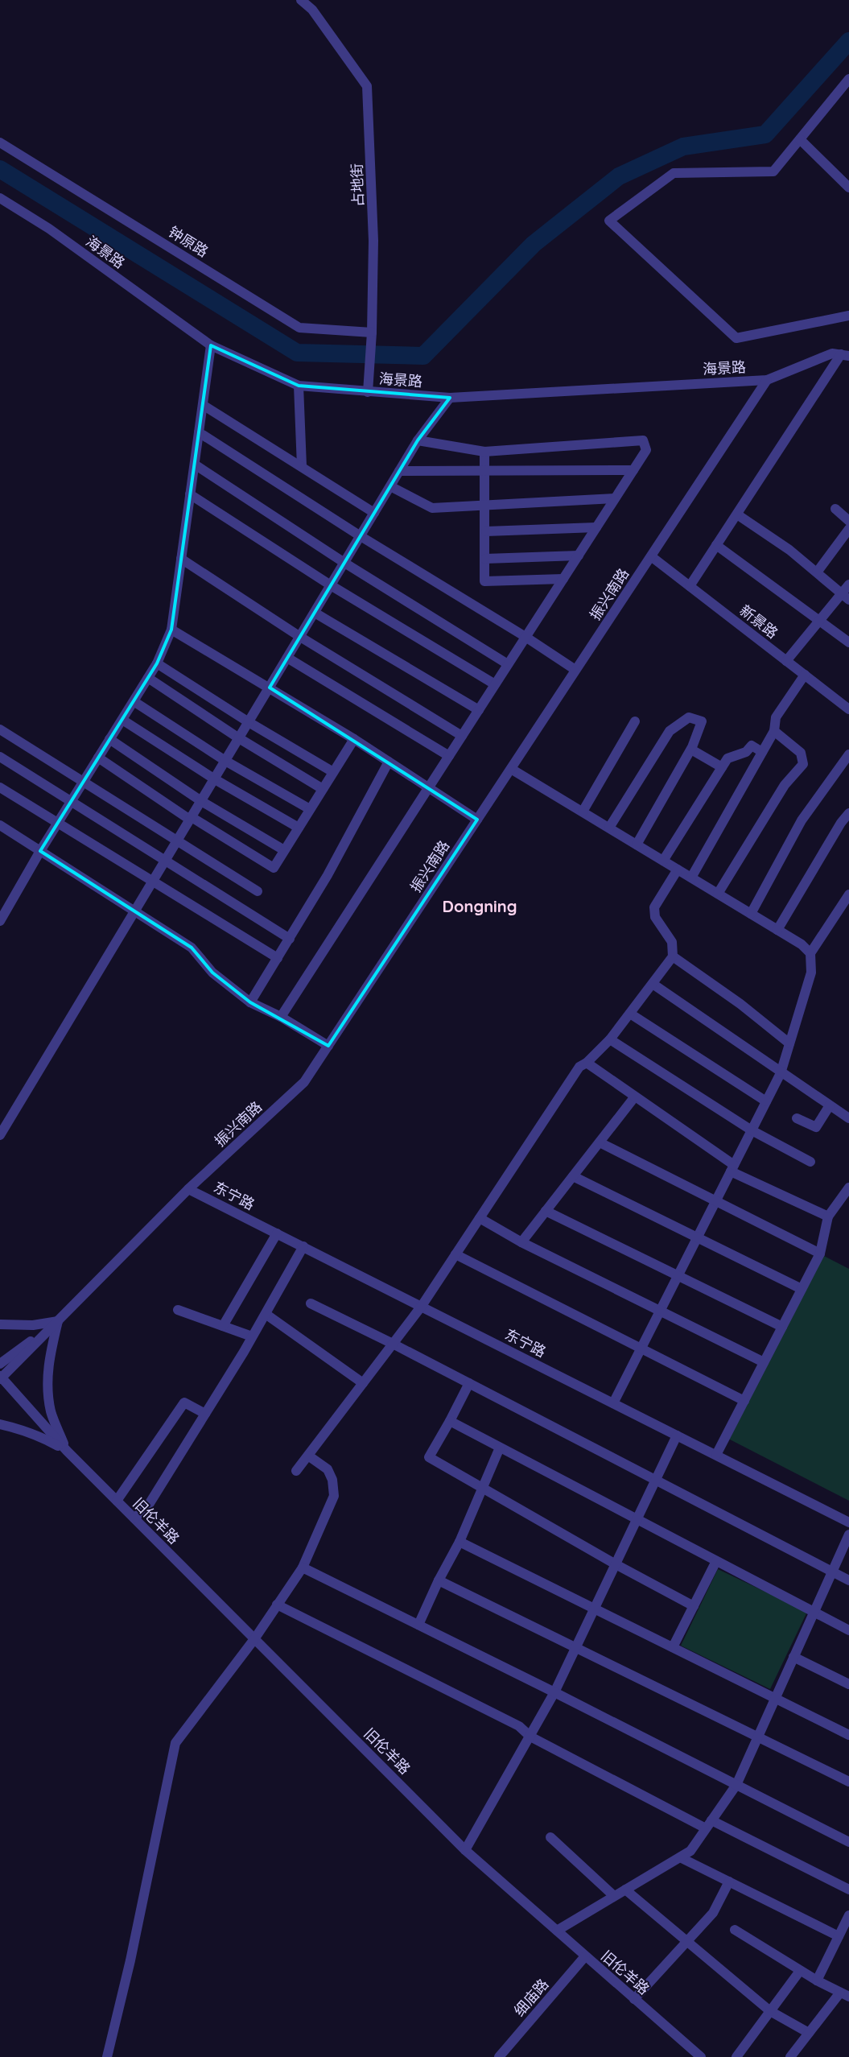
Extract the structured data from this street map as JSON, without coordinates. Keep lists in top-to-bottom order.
{
  "streets": {
    "street": [
      "占地街",
      "钟原路",
      "海景路",
      "振兴南路",
      "新景路",
      "东宁路",
      "旧伦羊路",
      "细庙路"
    ]
  },
  "crossings": [
    ["占地街", "钟原路"],
    ["占地街", "海景路"],
    ["海景路", "振兴南路"],
    ["振兴南路", "新景路"],
    ["振兴南路", "东宁路"],
    ["旧伦羊路", "细庙路"]
  ],
  "districts": ["Dongning"]
}
